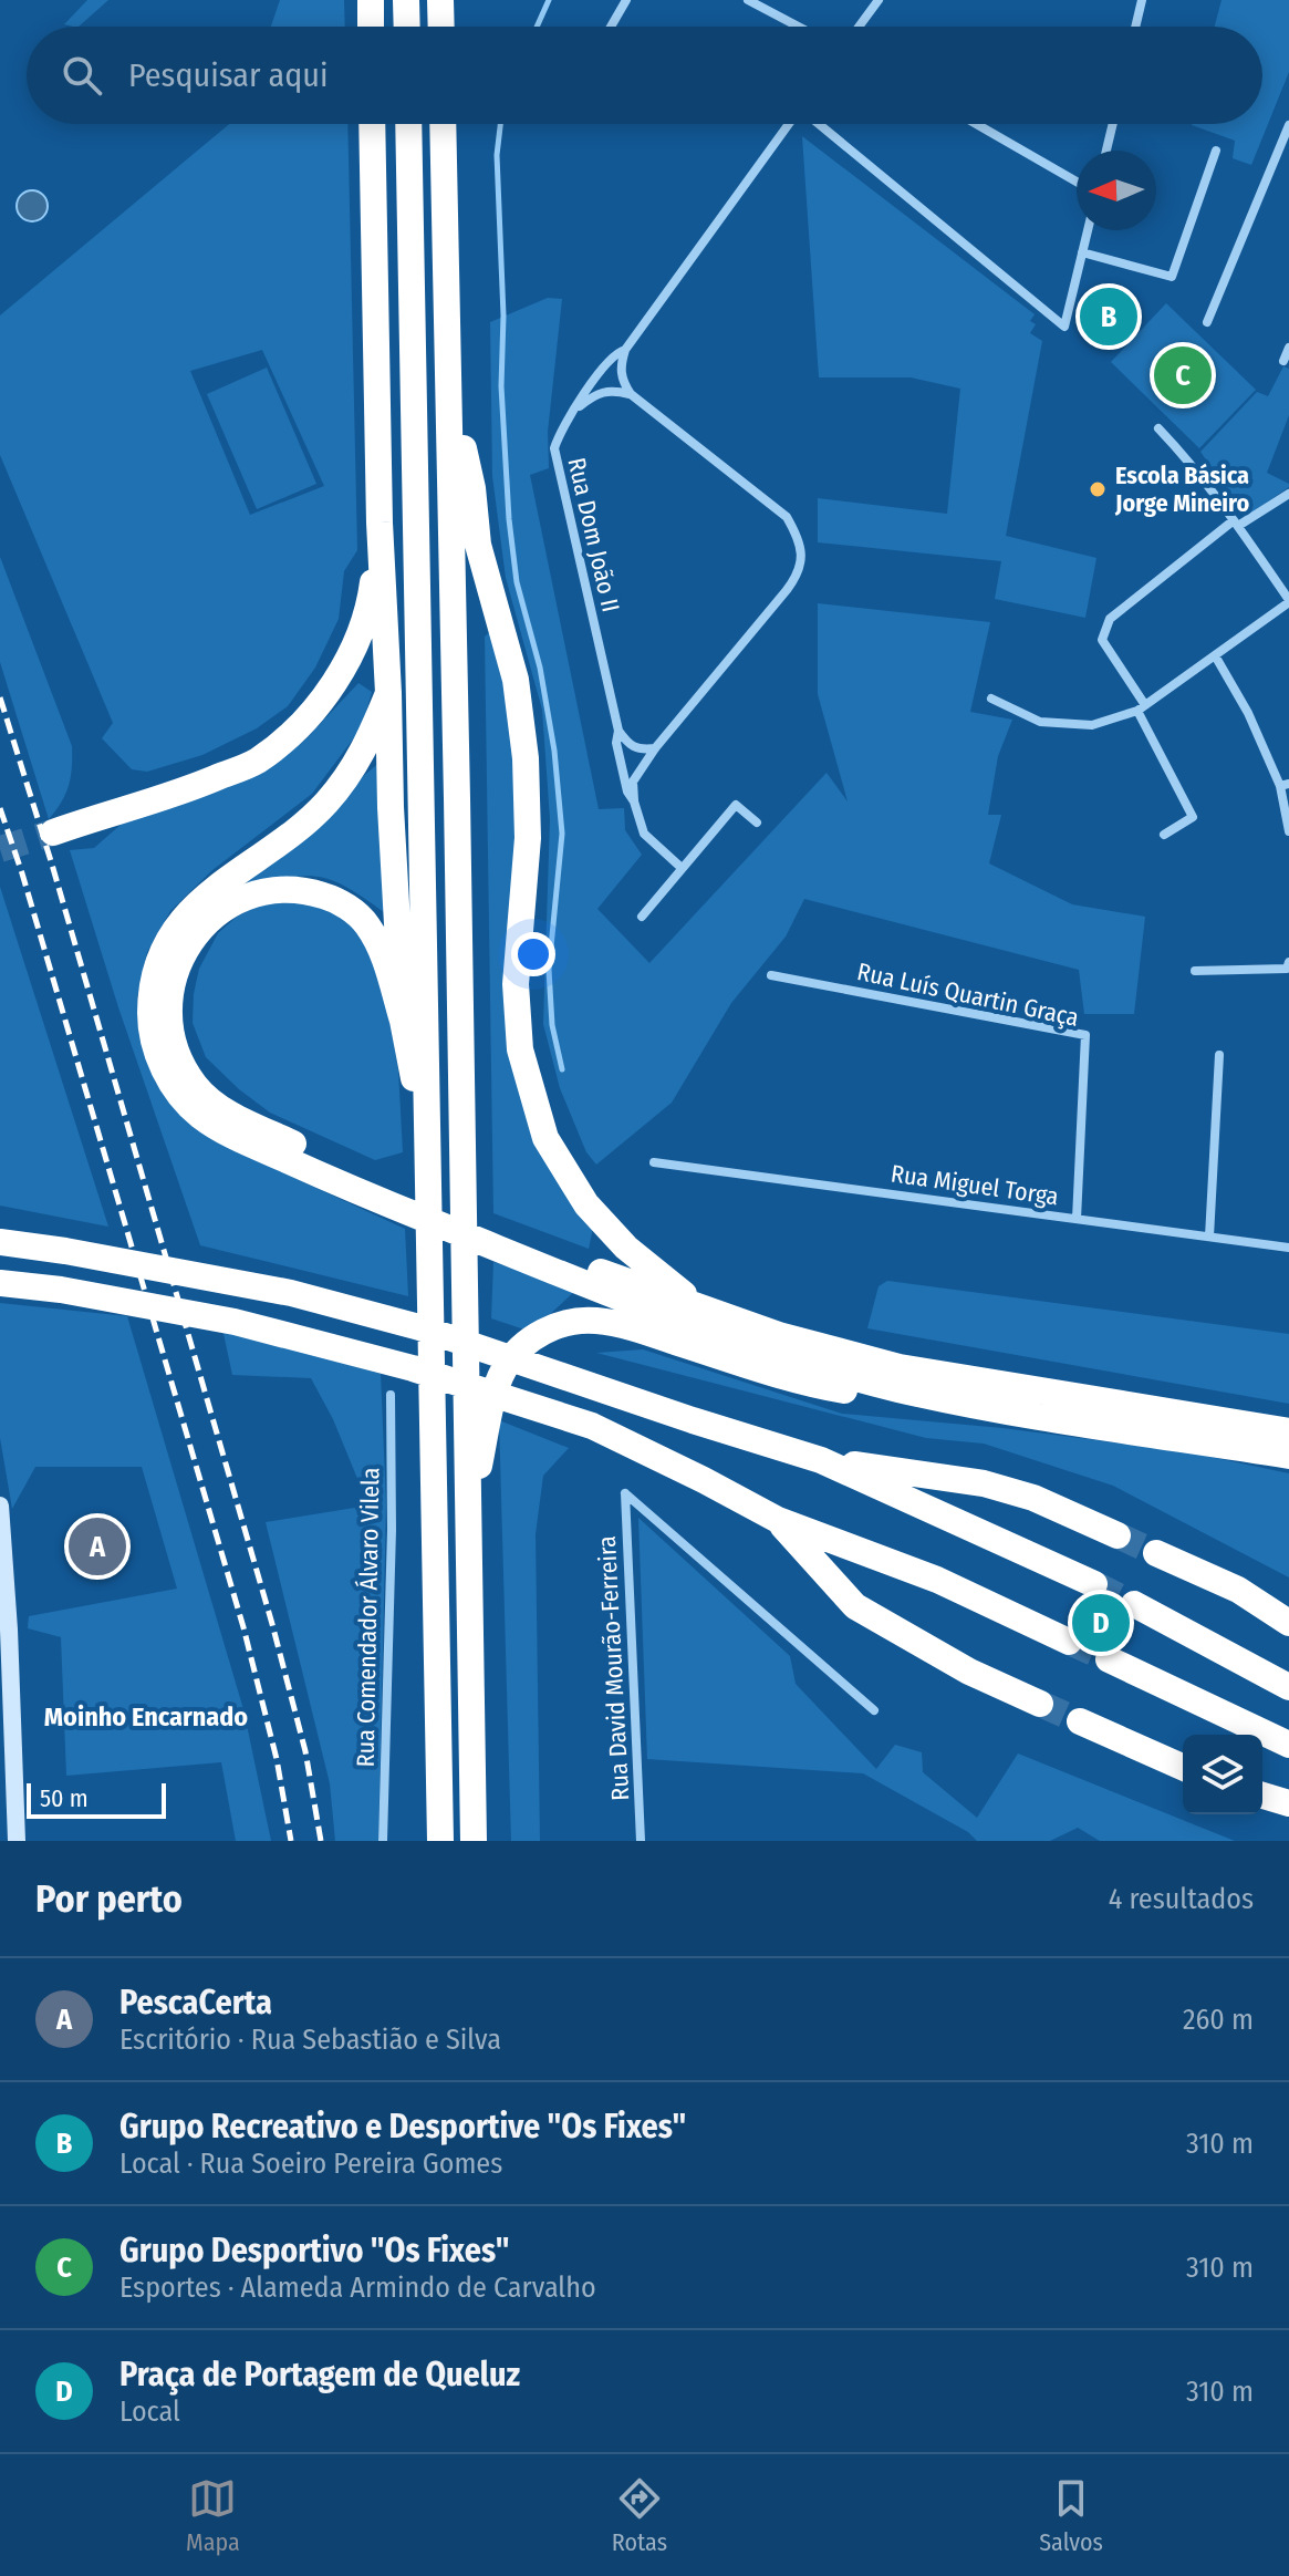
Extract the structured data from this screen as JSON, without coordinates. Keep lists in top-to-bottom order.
{
  "streets": {
    "street": [
      "Rua Dom João II",
      "Rua Luís Quartin Graça",
      "Rua Miguel Torga",
      "Rua Comendador Álvaro Vilela",
      "Rua David Mourão-Ferreira"
    ]
  },
  "crossings": [
    ["Rua Luís Quartin Graça", "Rua Miguel Torga"]
  ],
  "districts": ["Moinho Encarnado"],
  "places": ["Escola Básica Jorge Mineiro"],
  "scale_bar": "50 m",
  "north": "left",
  "page": {
    "search": "Pesquisar aqui",
    "pins": [
      "B",
      "C",
      "A",
      "D"
    ],
    "scale": "50 m",
    "heading": ["Por perto", "4 resultados"],
    "list": [
      {
        "mark": "A",
        "name": "PescaCerta",
        "note": "Escritório · Rua Sebastião e Silva",
        "value": "260 m"
      },
      {
        "mark": "B",
        "name": "Grupo Recreativo e Desportive \"Os Fixes\"",
        "note": "Local · Rua Soeiro Pereira Gomes",
        "value": "310 m"
      },
      {
        "mark": "C",
        "name": "Grupo Desportivo \"Os Fixes\"",
        "note": "Esportes · Alameda Armindo de Carvalho",
        "value": "310 m"
      },
      {
        "mark": "D",
        "name": "Praça de Portagem de Queluz",
        "note": "Local",
        "value": "310 m"
      }
    ],
    "nav": ["Mapa", "Rotas", "Salvos"]
  }
}
